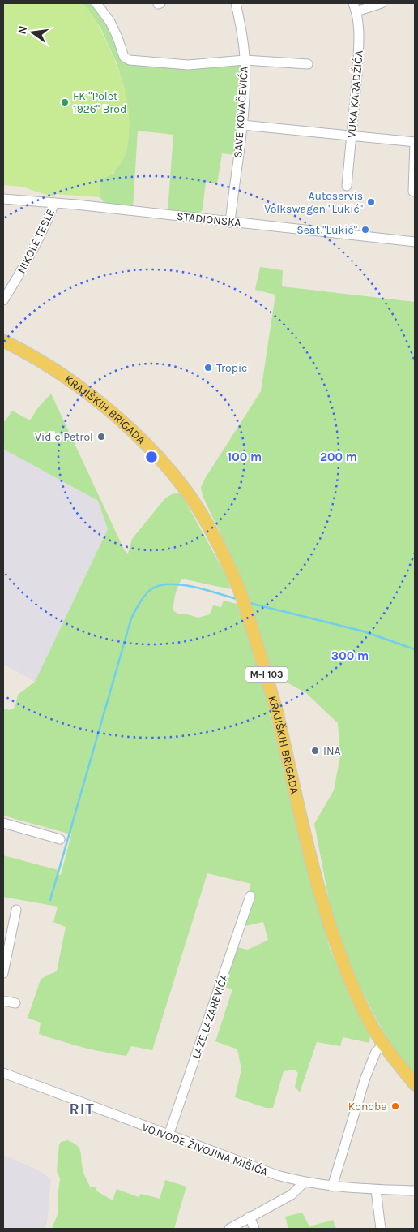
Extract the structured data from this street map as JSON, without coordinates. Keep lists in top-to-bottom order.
{
  "streets": {
    "main road": ["KRAJIŠKIH BRIGADA", "M-I 103"],
    "street": [
      "VUKA KARADŽIĆA",
      "SAVE KOVAČEVIĆA",
      "STADIONSKA",
      "NIKOLE TESLE",
      "LAZE LAZAREVIĆA",
      "VOJVODE ŽIVOJINA MIŠIĆA"
    ]
  },
  "crossings": [
    ["SAVE KOVAČEVIĆA", "STADIONSKA"],
    ["STADIONSKA", "NIKOLE TESLE"],
    ["LAZE LAZAREVIĆA", "VOJVODE ŽIVOJINA MIŠIĆA"]
  ],
  "districts": ["RIT"],
  "places": [
    "FK \"Polet 1926\" Brod",
    "Autoservis Volkswagen \"Lukić\"",
    "Seat \"Lukić\"",
    "Tropic",
    "Vidic Petrol",
    "INA",
    "Konoba"
  ],
  "north": "left",
  "rings": ["100 m", "200 m", "300 m"]
}
